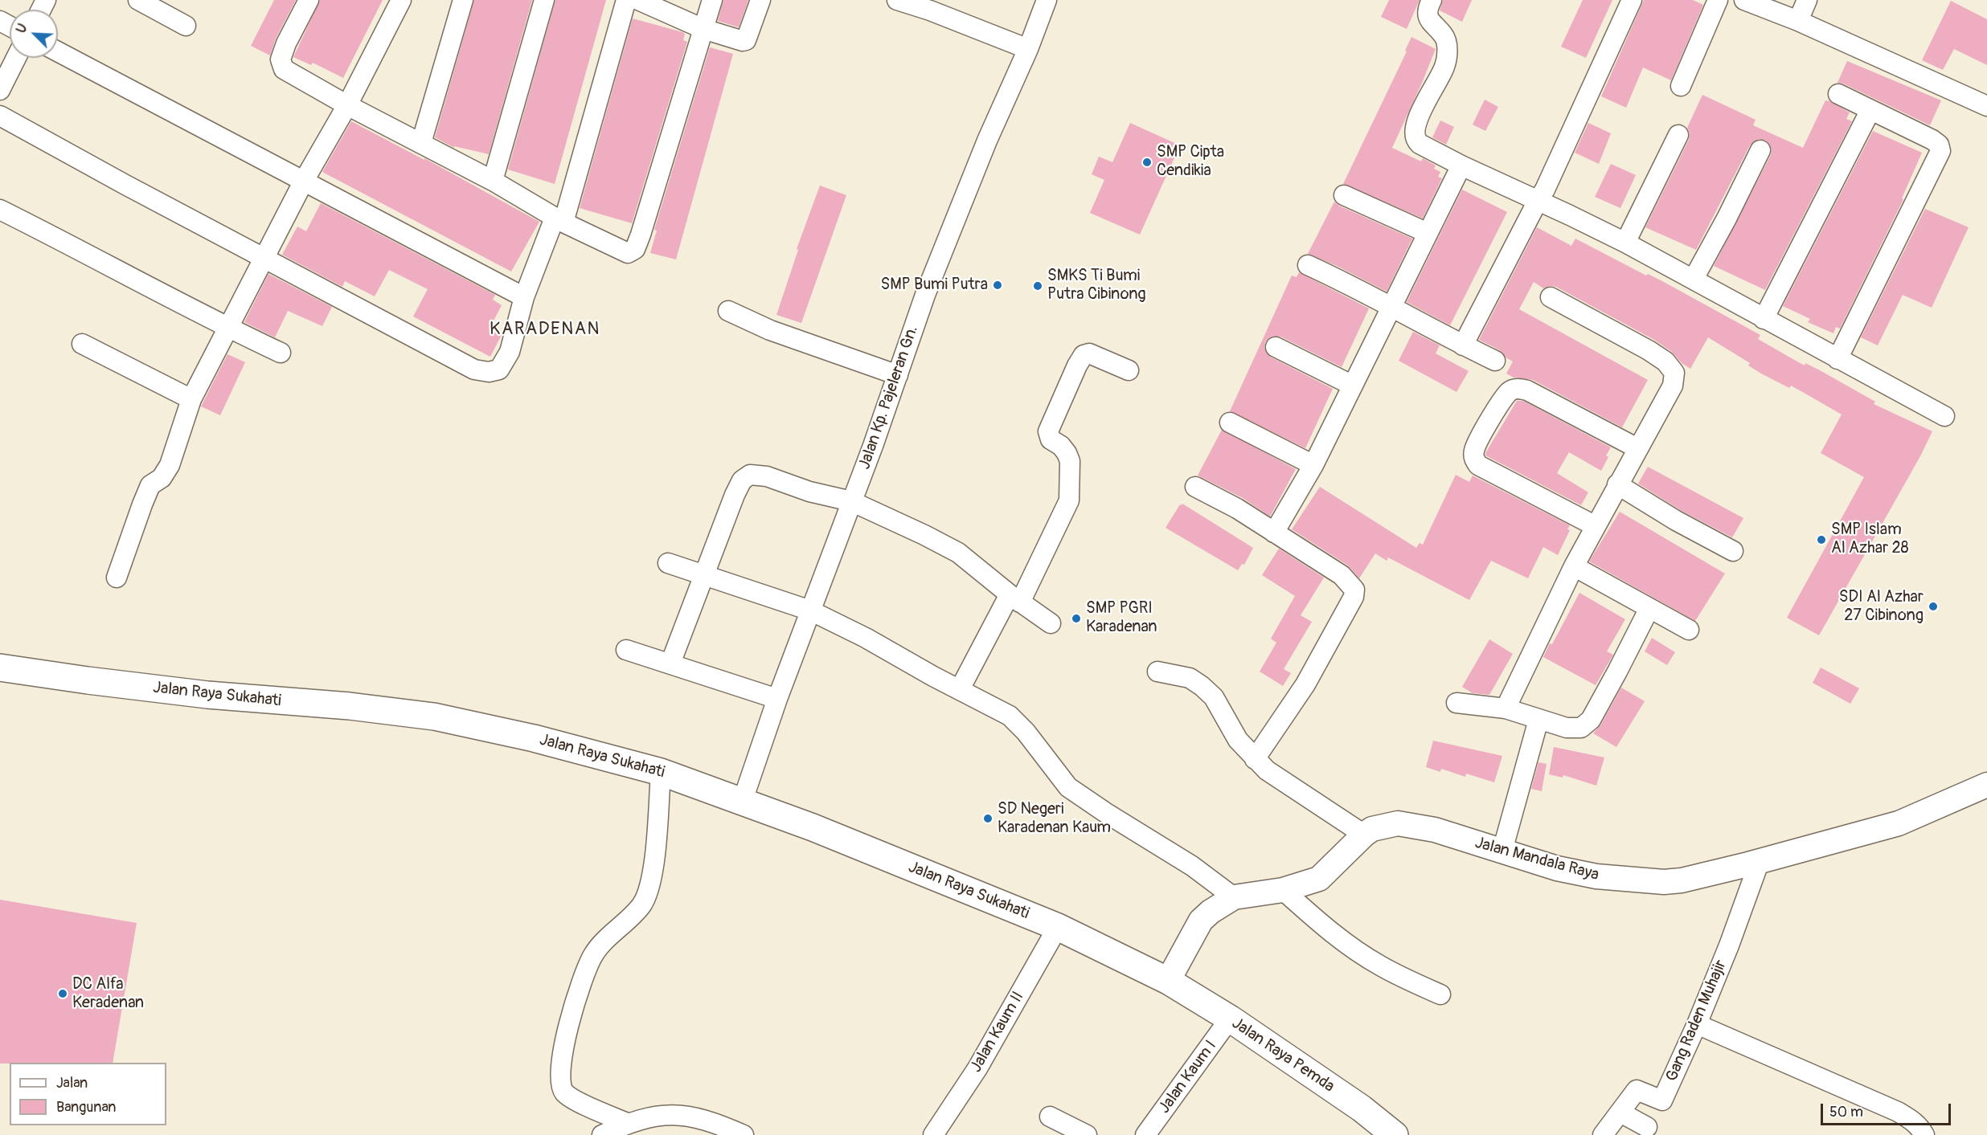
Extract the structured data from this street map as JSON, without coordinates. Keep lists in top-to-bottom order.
{
  "streets": {
    "main road": ["Jalan Raya Sukahati", "Jalan Raya Pemda"],
    "street": [
      "Jalan Kp. Pajeleran Gn.",
      "Jalan Mandala Raya",
      "Gang Raden Muhajir",
      "Jalan Kaum II",
      "Jalan Kaum I"
    ]
  },
  "crossings": [
    ["Jalan Kp. Pajeleran Gn.", "Jalan Raya Sukahati"],
    ["Jalan Raya Sukahati", "Jalan Mandala Raya"],
    ["Jalan Raya Sukahati", "Jalan Kaum II"],
    ["Jalan Raya Sukahati", "Jalan Raya Pemda"],
    ["Jalan Mandala Raya", "Gang Raden Muhajir"],
    ["Jalan Mandala Raya", "Jalan Raya Pemda"],
    ["Jalan Raya Pemda", "Jalan Kaum I"]
  ],
  "districts": ["KARADENAN"],
  "places": [
    "SMP Cipta Cendikia",
    "SMP Bumi Putra",
    "SMKS Ti Bumi Putra Cibinong",
    "SMP Islam Al Azhar 28",
    "SDI Al Azhar 27 Cibinong",
    "SMP PGRI Karadenan",
    "SD Negeri Karadenan Kaum",
    "DC Alfa Keradenan"
  ],
  "legend": ["Jalan", "Bangunan"],
  "scale_bar": "50 m",
  "north": "top left"
}
